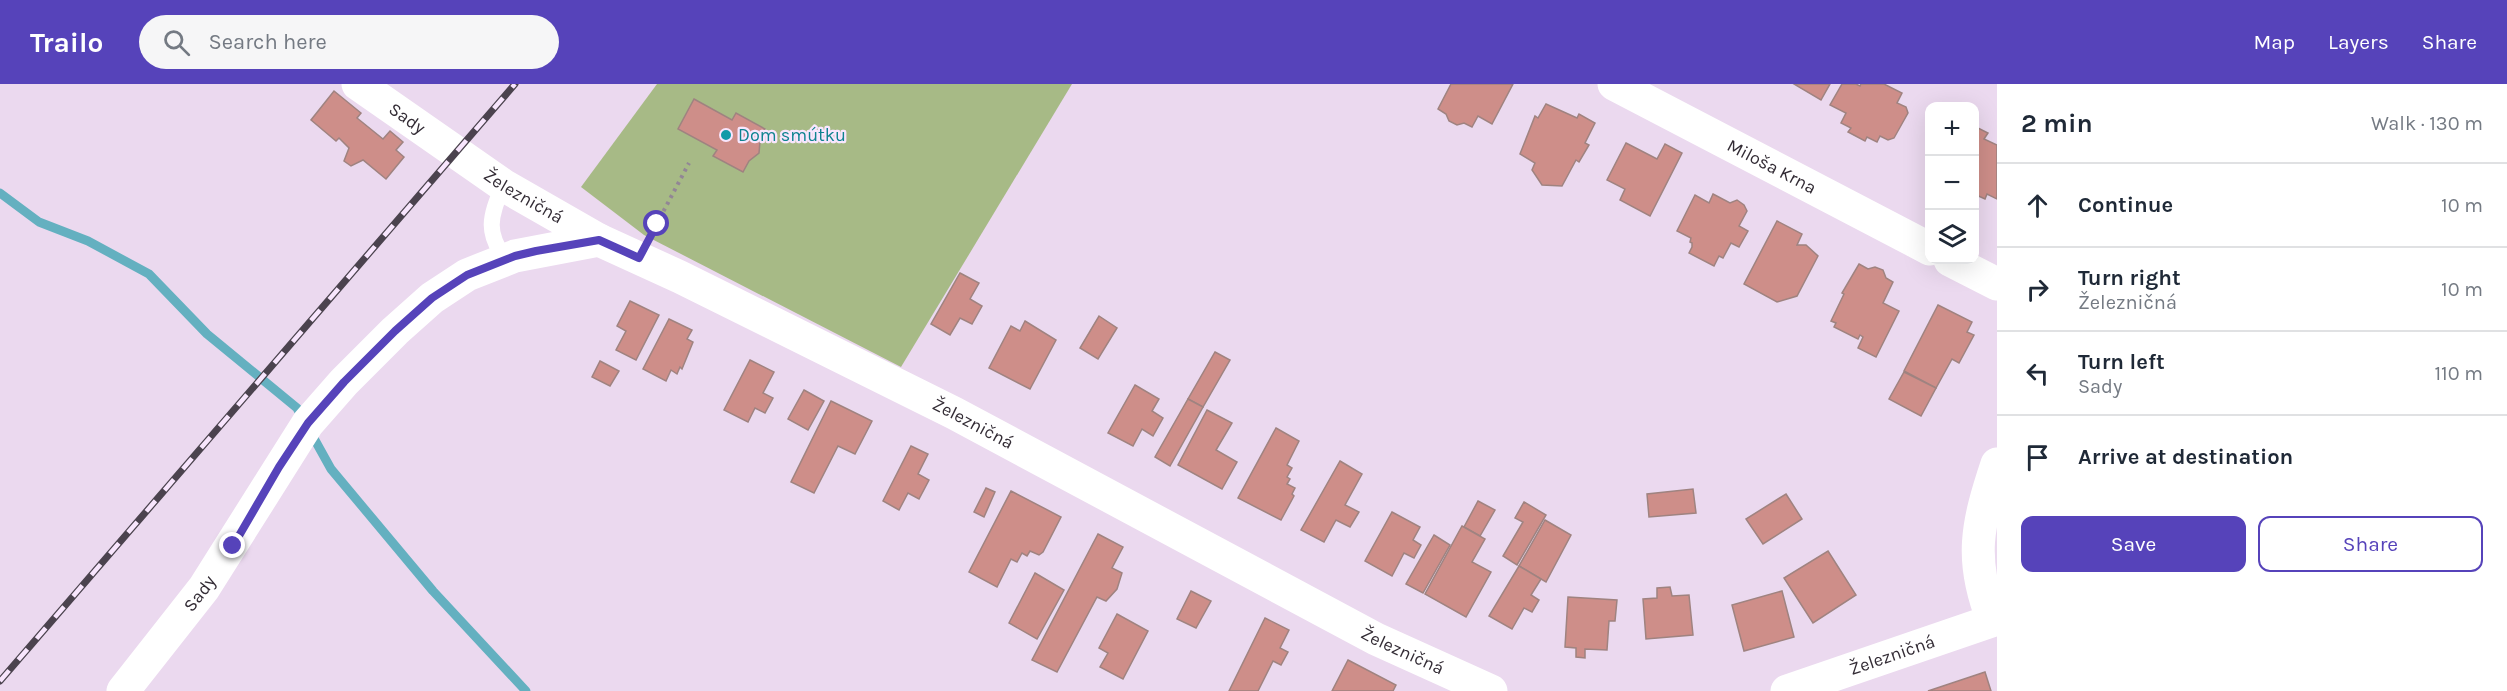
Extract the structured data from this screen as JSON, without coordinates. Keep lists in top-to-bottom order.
{
  "streets": {
    "street": ["Sady", "Miloša Krna", "Železničná"]
  },
  "crossings": [
    ["Sady", "Železničná"]
  ],
  "places": ["Dom smútku"],
  "page": {
    "header": "Trailo",
    "search": "Search here",
    "nav": ["Map", "Layers", "Share"],
    "heading": ["2 min", "Walk · 130 m"],
    "map_buttons": ["+", "−"],
    "list": [
      ["Continue", "10 m"],
      ["Turn right", "Železničná", "10 m"],
      ["Turn left", "Sady", "110 m"],
      "Arrive at destination"
    ],
    "buttons": ["Save", "Share"]
  }
}
